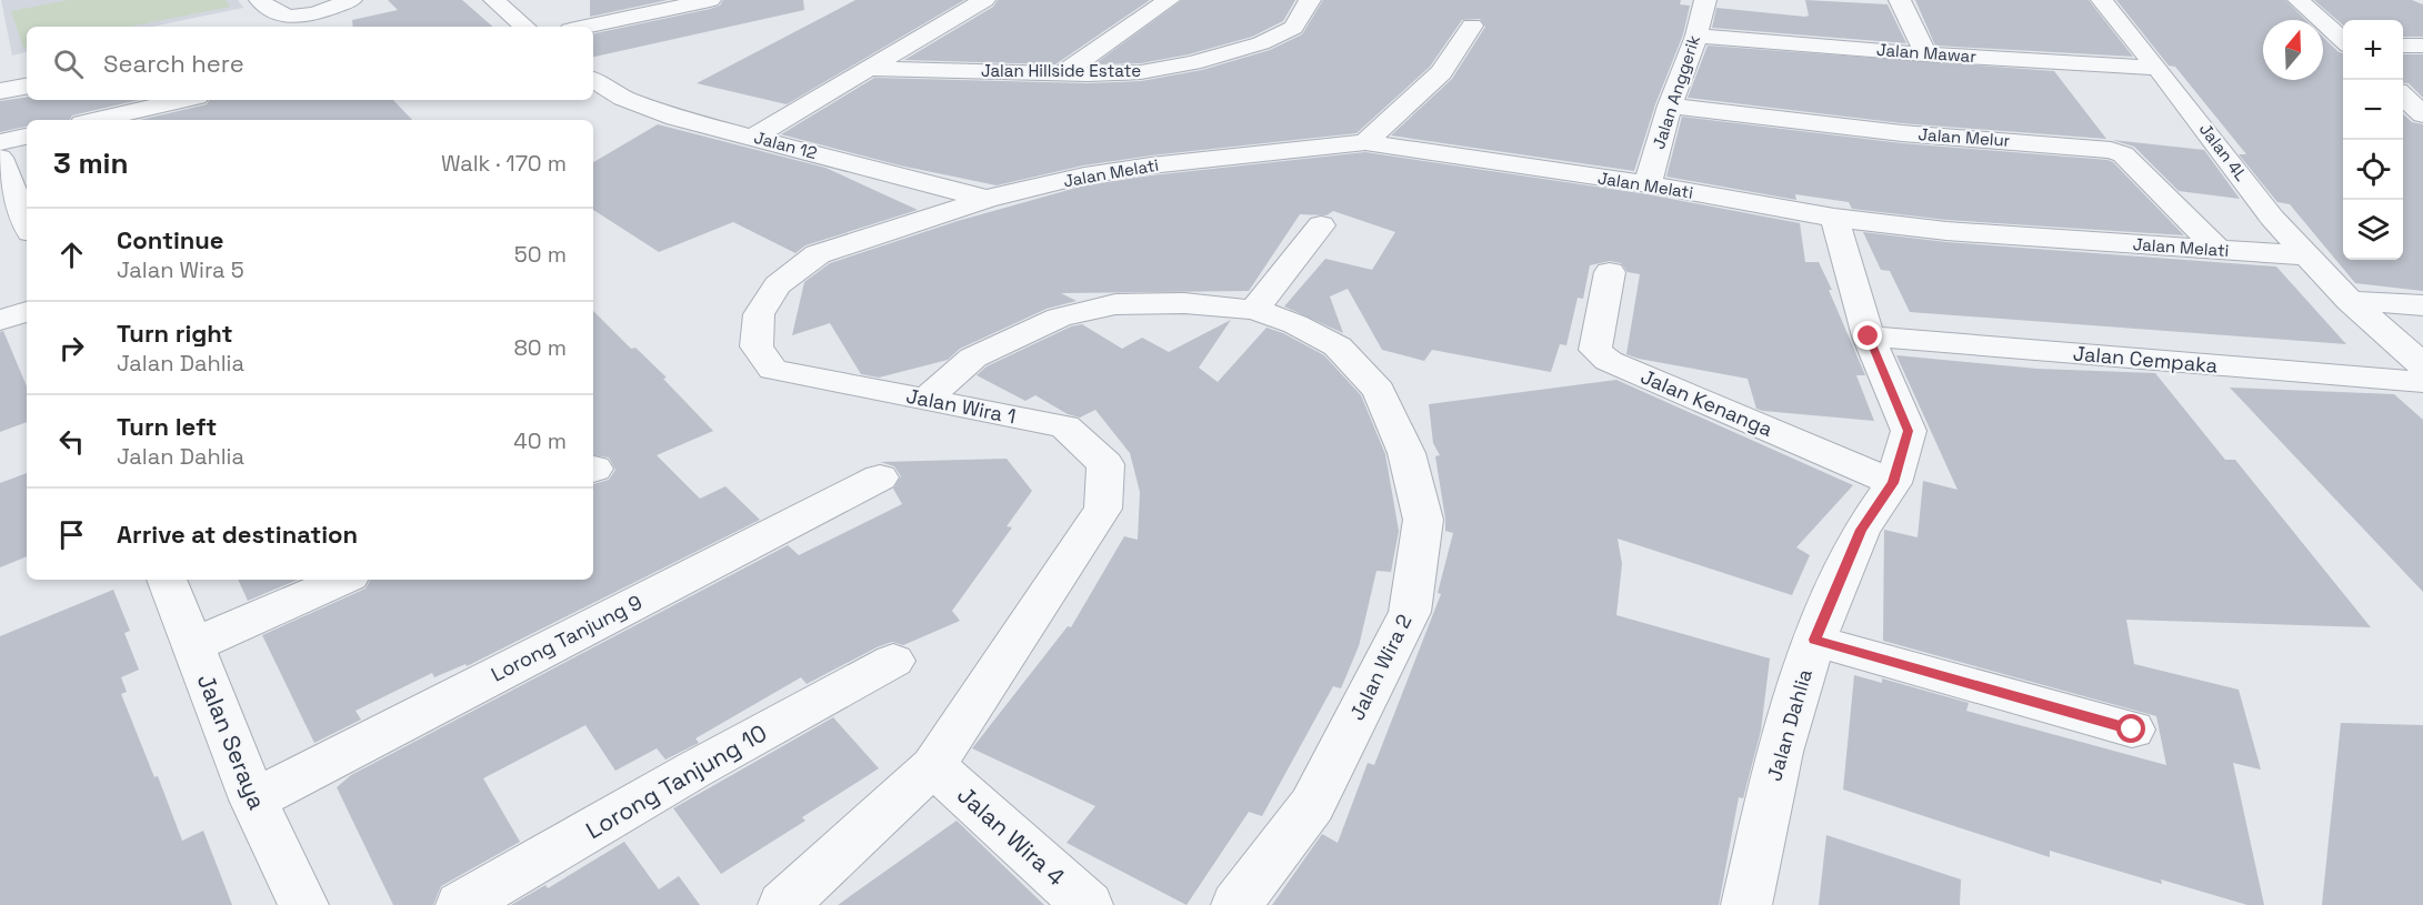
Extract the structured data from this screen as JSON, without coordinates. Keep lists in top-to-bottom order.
{
  "streets": {
    "street": [
      "Jalan Mawar",
      "Jalan Hillside Estate",
      "Jalan Anggerik",
      "Jalan Melur",
      "Jalan 12",
      "Jalan 4L",
      "Jalan Melati",
      "Jalan Cempaka",
      "Jalan Kenanga",
      "Jalan Wira 1",
      "Lorong Tanjung 9",
      "Jalan Wira 2",
      "Jalan Dahlia",
      "Jalan Seraya",
      "Lorong Tanjung 10",
      "Jalan Wira 4"
    ]
  },
  "crossings": [
    ["Jalan Mawar", "Jalan Anggerik"],
    ["Jalan Mawar", "Jalan 4L"],
    ["Jalan Anggerik", "Jalan Melur"],
    ["Jalan Anggerik", "Jalan Melati"],
    ["Jalan Melur", "Jalan Melati"],
    ["Jalan 12", "Jalan Melati"],
    ["Jalan 12", "Jalan Wira 1"],
    ["Jalan 4L", "Jalan Melati"],
    ["Jalan Melati", "Jalan Wira 1"],
    ["Jalan Melati", "Jalan Dahlia"],
    ["Jalan Cempaka", "Jalan Dahlia"],
    ["Jalan Kenanga", "Jalan Dahlia"],
    ["Jalan Wira 1", "Jalan Wira 2"],
    ["Jalan Wira 1", "Jalan Wira 4"],
    ["Lorong Tanjung 9", "Jalan Seraya"]
  ],
  "north": "top",
  "page": {
    "map_buttons": ["+", "−"],
    "search": "Search here",
    "heading": ["3 min", "Walk · 170 m"],
    "list": [
      ["Continue", "Jalan Wira 5", "50 m"],
      ["Turn right", "Jalan Dahlia", "80 m"],
      ["Turn left", "Jalan Dahlia", "40 m"],
      "Arrive at destination"
    ]
  }
}
